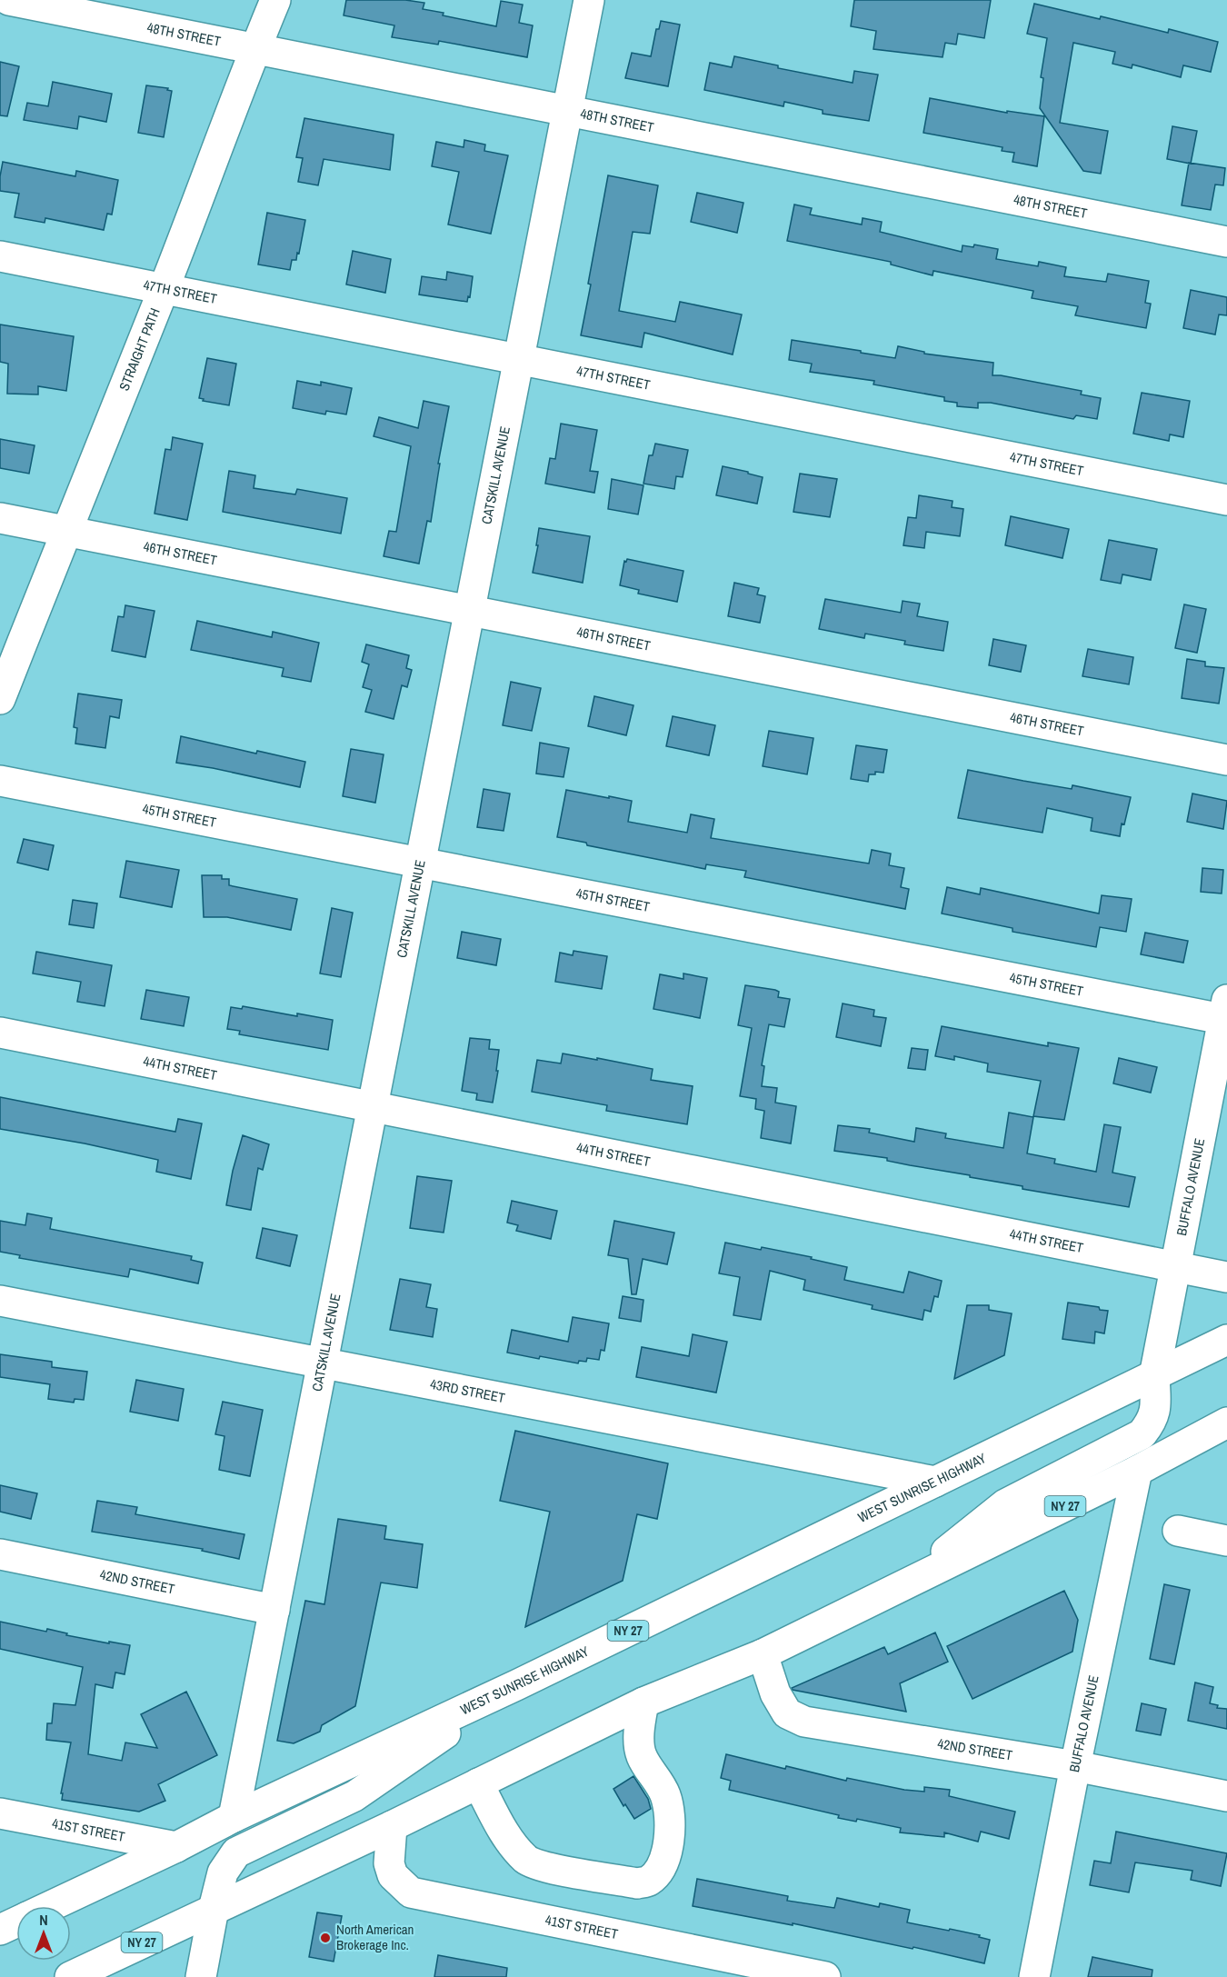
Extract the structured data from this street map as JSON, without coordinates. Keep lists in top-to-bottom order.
{
  "streets": {
    "main road": [
      "48TH STREET",
      "47TH STREET",
      "STRAIGHT PATH",
      "CATSKILL AVENUE",
      "46TH STREET",
      "45TH STREET",
      "44TH STREET",
      "BUFFALO AVENUE",
      "43RD STREET",
      "WEST SUNRISE HIGHWAY",
      "NY 27",
      "42ND STREET",
      "41ST STREET"
    ]
  },
  "crossings": [
    ["48TH STREET", "STRAIGHT PATH"],
    ["48TH STREET", "CATSKILL AVENUE"],
    ["47TH STREET", "STRAIGHT PATH"],
    ["47TH STREET", "CATSKILL AVENUE"],
    ["STRAIGHT PATH", "46TH STREET"],
    ["CATSKILL AVENUE", "46TH STREET"],
    ["CATSKILL AVENUE", "45TH STREET"],
    ["CATSKILL AVENUE", "44TH STREET"],
    ["CATSKILL AVENUE", "43RD STREET"],
    ["CATSKILL AVENUE", "WEST SUNRISE HIGHWAY"],
    ["CATSKILL AVENUE", "42ND STREET"],
    ["45TH STREET", "BUFFALO AVENUE"],
    ["44TH STREET", "BUFFALO AVENUE"],
    ["BUFFALO AVENUE", "WEST SUNRISE HIGHWAY"],
    ["BUFFALO AVENUE", "NY 27"],
    ["BUFFALO AVENUE", "42ND STREET"],
    ["43RD STREET", "WEST SUNRISE HIGHWAY"],
    ["WEST SUNRISE HIGHWAY", "41ST STREET"],
    ["NY 27", "42ND STREET"],
    ["NY 27", "41ST STREET"]
  ],
  "places": ["North American Brokerage Inc."],
  "north": "top"
}
